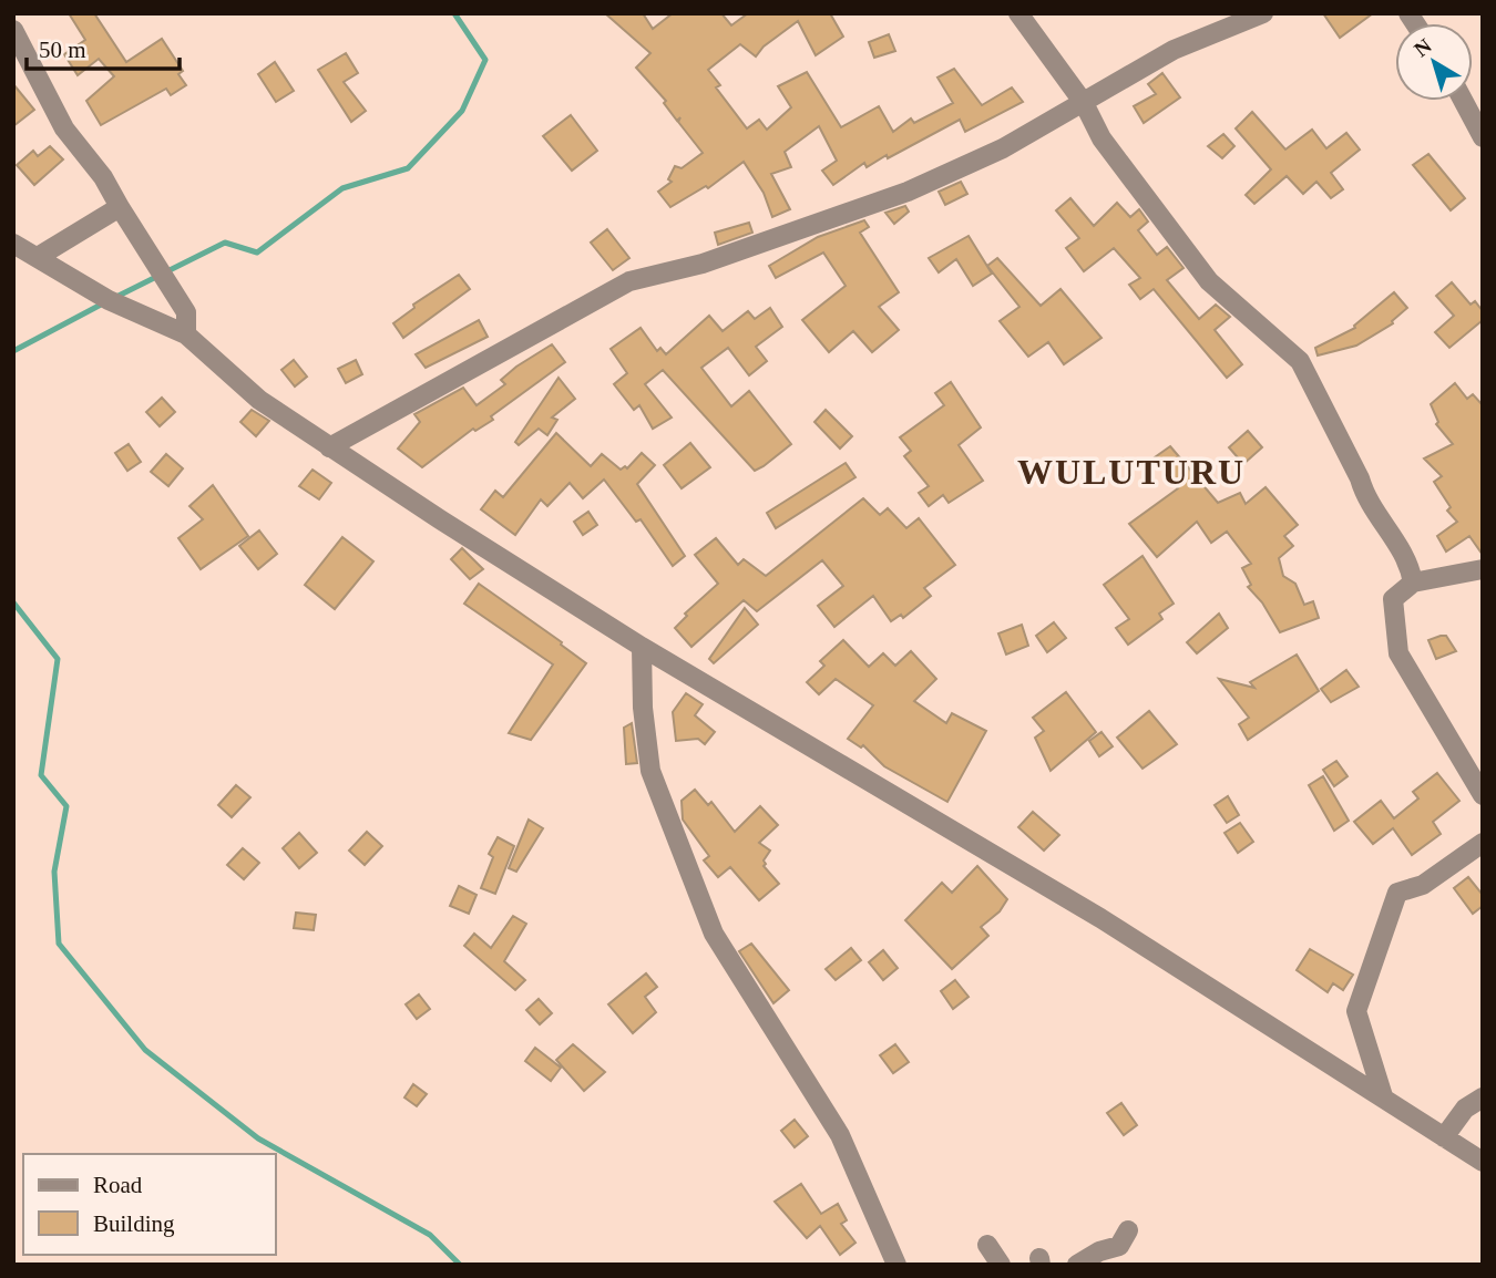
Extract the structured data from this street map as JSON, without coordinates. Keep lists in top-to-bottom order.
{
  "districts": ["WULUTURU"],
  "legend": ["Road", "Building"],
  "scale_bar": "50 m",
  "north": "top left"
}
